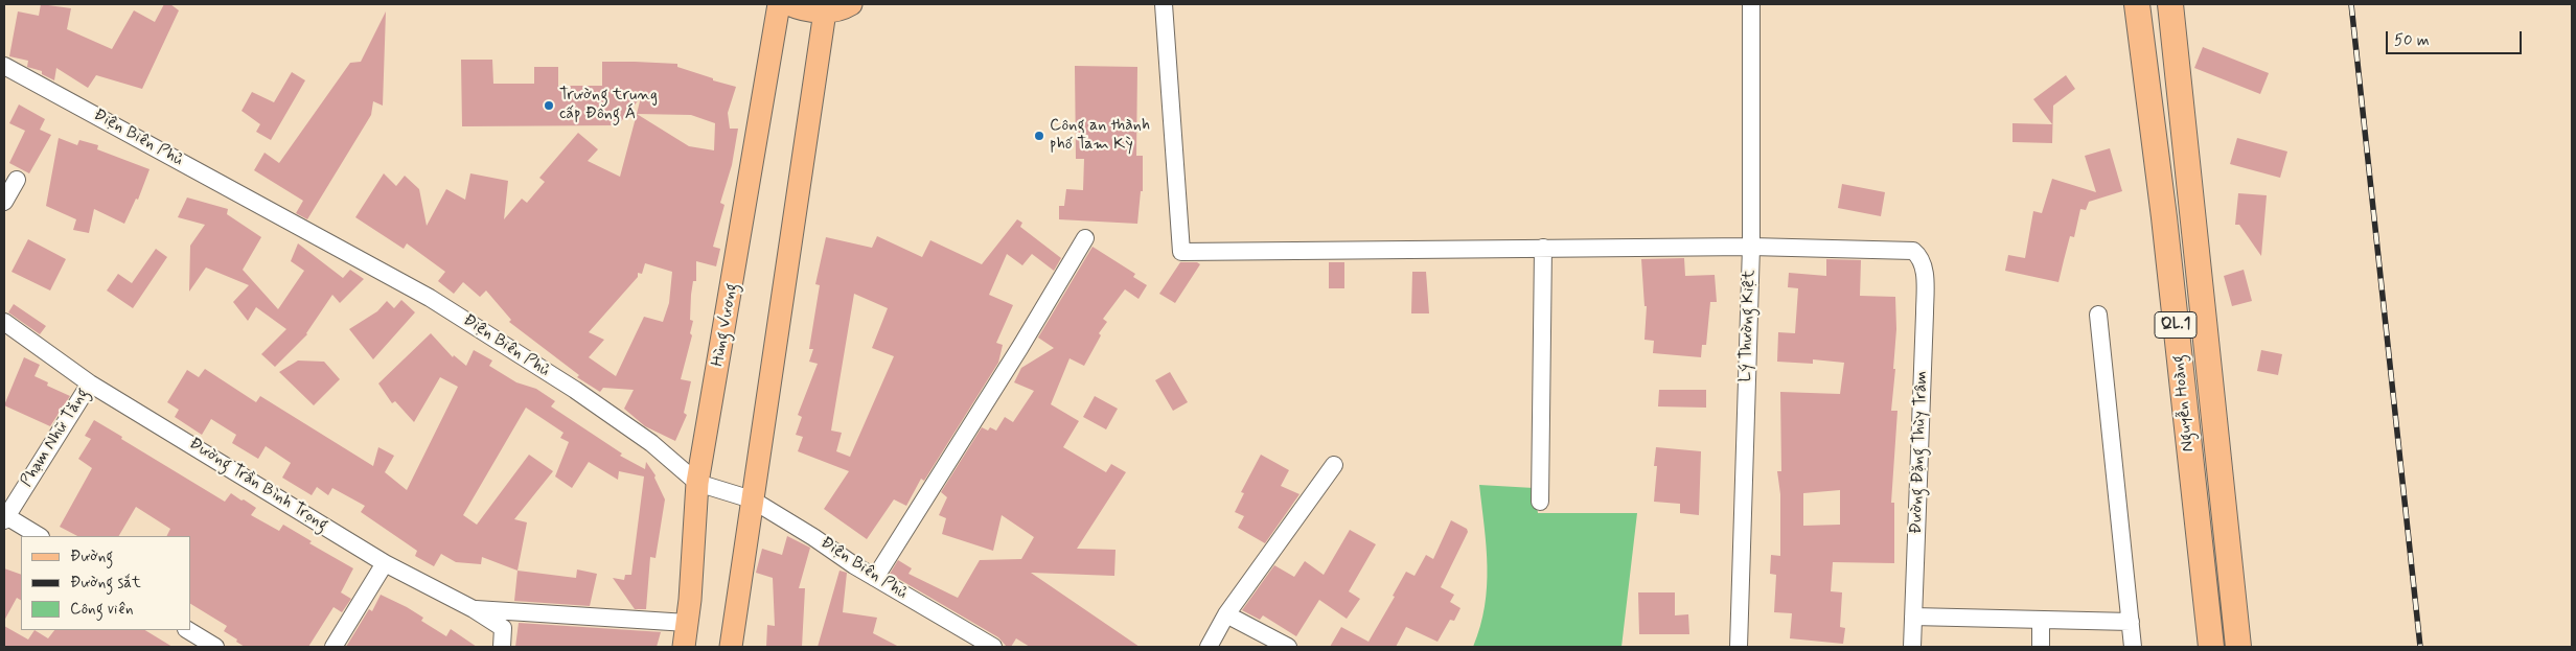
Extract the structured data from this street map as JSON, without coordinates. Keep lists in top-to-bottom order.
{
  "streets": {
    "highway": ["QL.1", "Nguyễn Hoàng"],
    "main road": ["Hùng Vương"],
    "street": [
      "Điện Biên Phủ",
      "Lý Thường Kiệt",
      "Phạm Nhữ Tăng",
      "Đường Đặng Thùy Trâm",
      "Đường Trần Bình Trọng"
    ]
  },
  "crossings": [
    ["Điện Biên Phủ", "Hùng Vương"],
    ["Lý Thường Kiệt", "Đường Đặng Thùy Trâm"],
    ["Phạm Nhữ Tăng", "Đường Trần Bình Trọng"]
  ],
  "places": ["Trường trung cấp Đông Á", "Công an thành phố Tam Kỳ"],
  "legend": ["Đường", "Đường sắt", "Công viên"],
  "scale_bar": "50 m"
}
